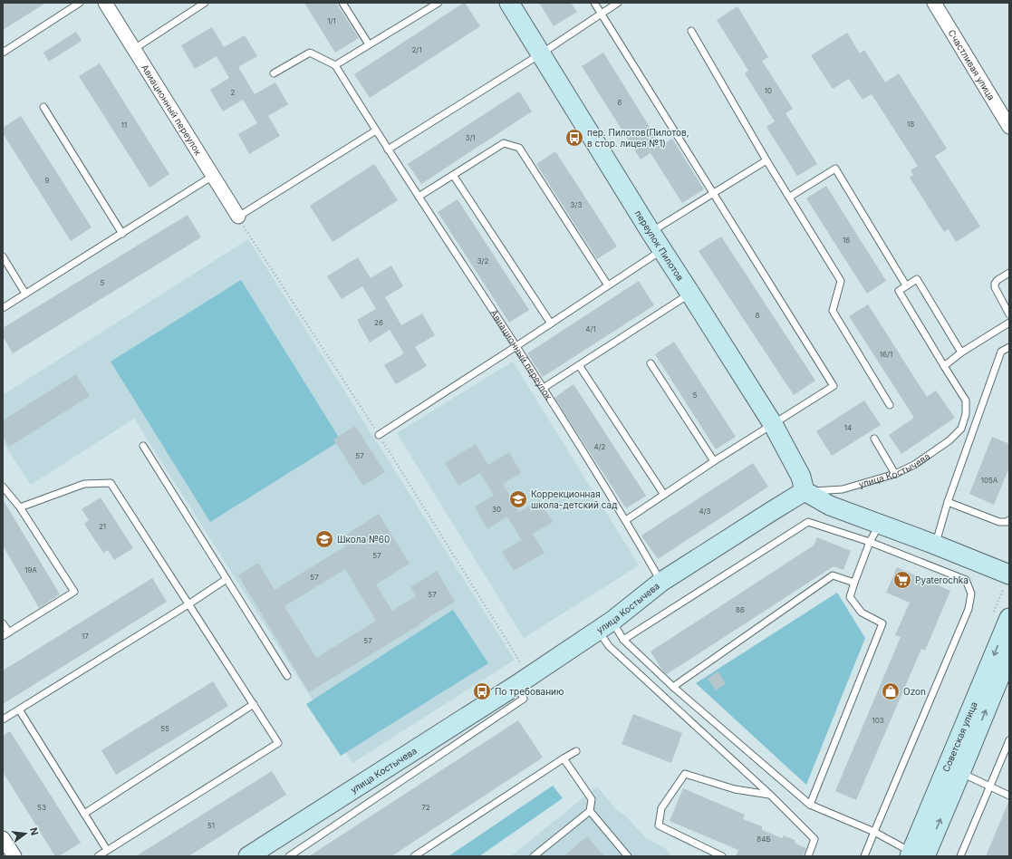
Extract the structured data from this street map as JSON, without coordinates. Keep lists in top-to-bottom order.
{
  "streets": {
    "main road": ["переулок Пилотов", "улица Костычева", "Советская улица"],
    "street": ["Счастливая улица", "Авиационный переулок"]
  },
  "crossings": [
    ["Авиационный переулок", "улица Костычева"],
    ["переулок Пилотов", "улица Костычева"]
  ],
  "places": {
    "bus stop": ["пер. Пилотов(Пилотов, в стор. лицея №1)", "По требованию"],
    "school or university": ["Коррекционная школа-детский сад", "Школа №60"],
    "supermarket": ["Pyaterochka"],
    "shop": ["Ozon"]
  },
  "house_numbers": [
    "1/1",
    "2/1",
    "10",
    "2",
    "6",
    "18",
    "11",
    "3/1",
    "9",
    "3/3",
    "16",
    "3/2",
    "5",
    "8",
    "26",
    "4/1",
    "16/1",
    "5",
    "14",
    "4/2",
    "57",
    "105А",
    "30",
    "4/3",
    "21",
    "57",
    "19А",
    "57",
    "57",
    "86",
    "17",
    "57",
    "103",
    "55",
    "53",
    "72",
    "51",
    "84Б"
  ],
  "north": "right"
}
